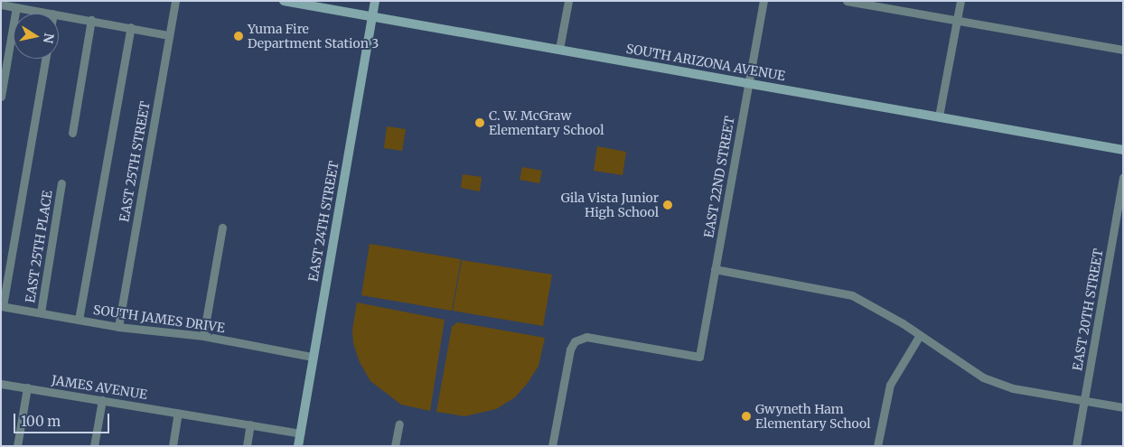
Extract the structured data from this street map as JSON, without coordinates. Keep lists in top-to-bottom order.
{
  "streets": {
    "street": [
      "SOUTH ARIZONA AVENUE",
      "EAST 25TH STREET",
      "EAST 22ND STREET",
      "EAST 24TH STREET",
      "EAST 25TH PLACE",
      "EAST 20TH STREET",
      "SOUTH JAMES DRIVE",
      "JAMES AVENUE"
    ]
  },
  "crossings": [
    ["SOUTH ARIZONA AVENUE", "EAST 22ND STREET"],
    ["SOUTH ARIZONA AVENUE", "EAST 24TH STREET"],
    ["EAST 25TH STREET", "SOUTH JAMES DRIVE"],
    ["EAST 24TH STREET", "SOUTH JAMES DRIVE"],
    ["EAST 24TH STREET", "JAMES AVENUE"],
    ["EAST 25TH PLACE", "SOUTH JAMES DRIVE"]
  ],
  "places": [
    "Yuma Fire Department Station 3",
    "C. W. McGraw Elementary School",
    "Gila Vista Junior High School",
    "Gwyneth Ham Elementary School"
  ],
  "scale_bar": "100 m",
  "north": "right"
}
